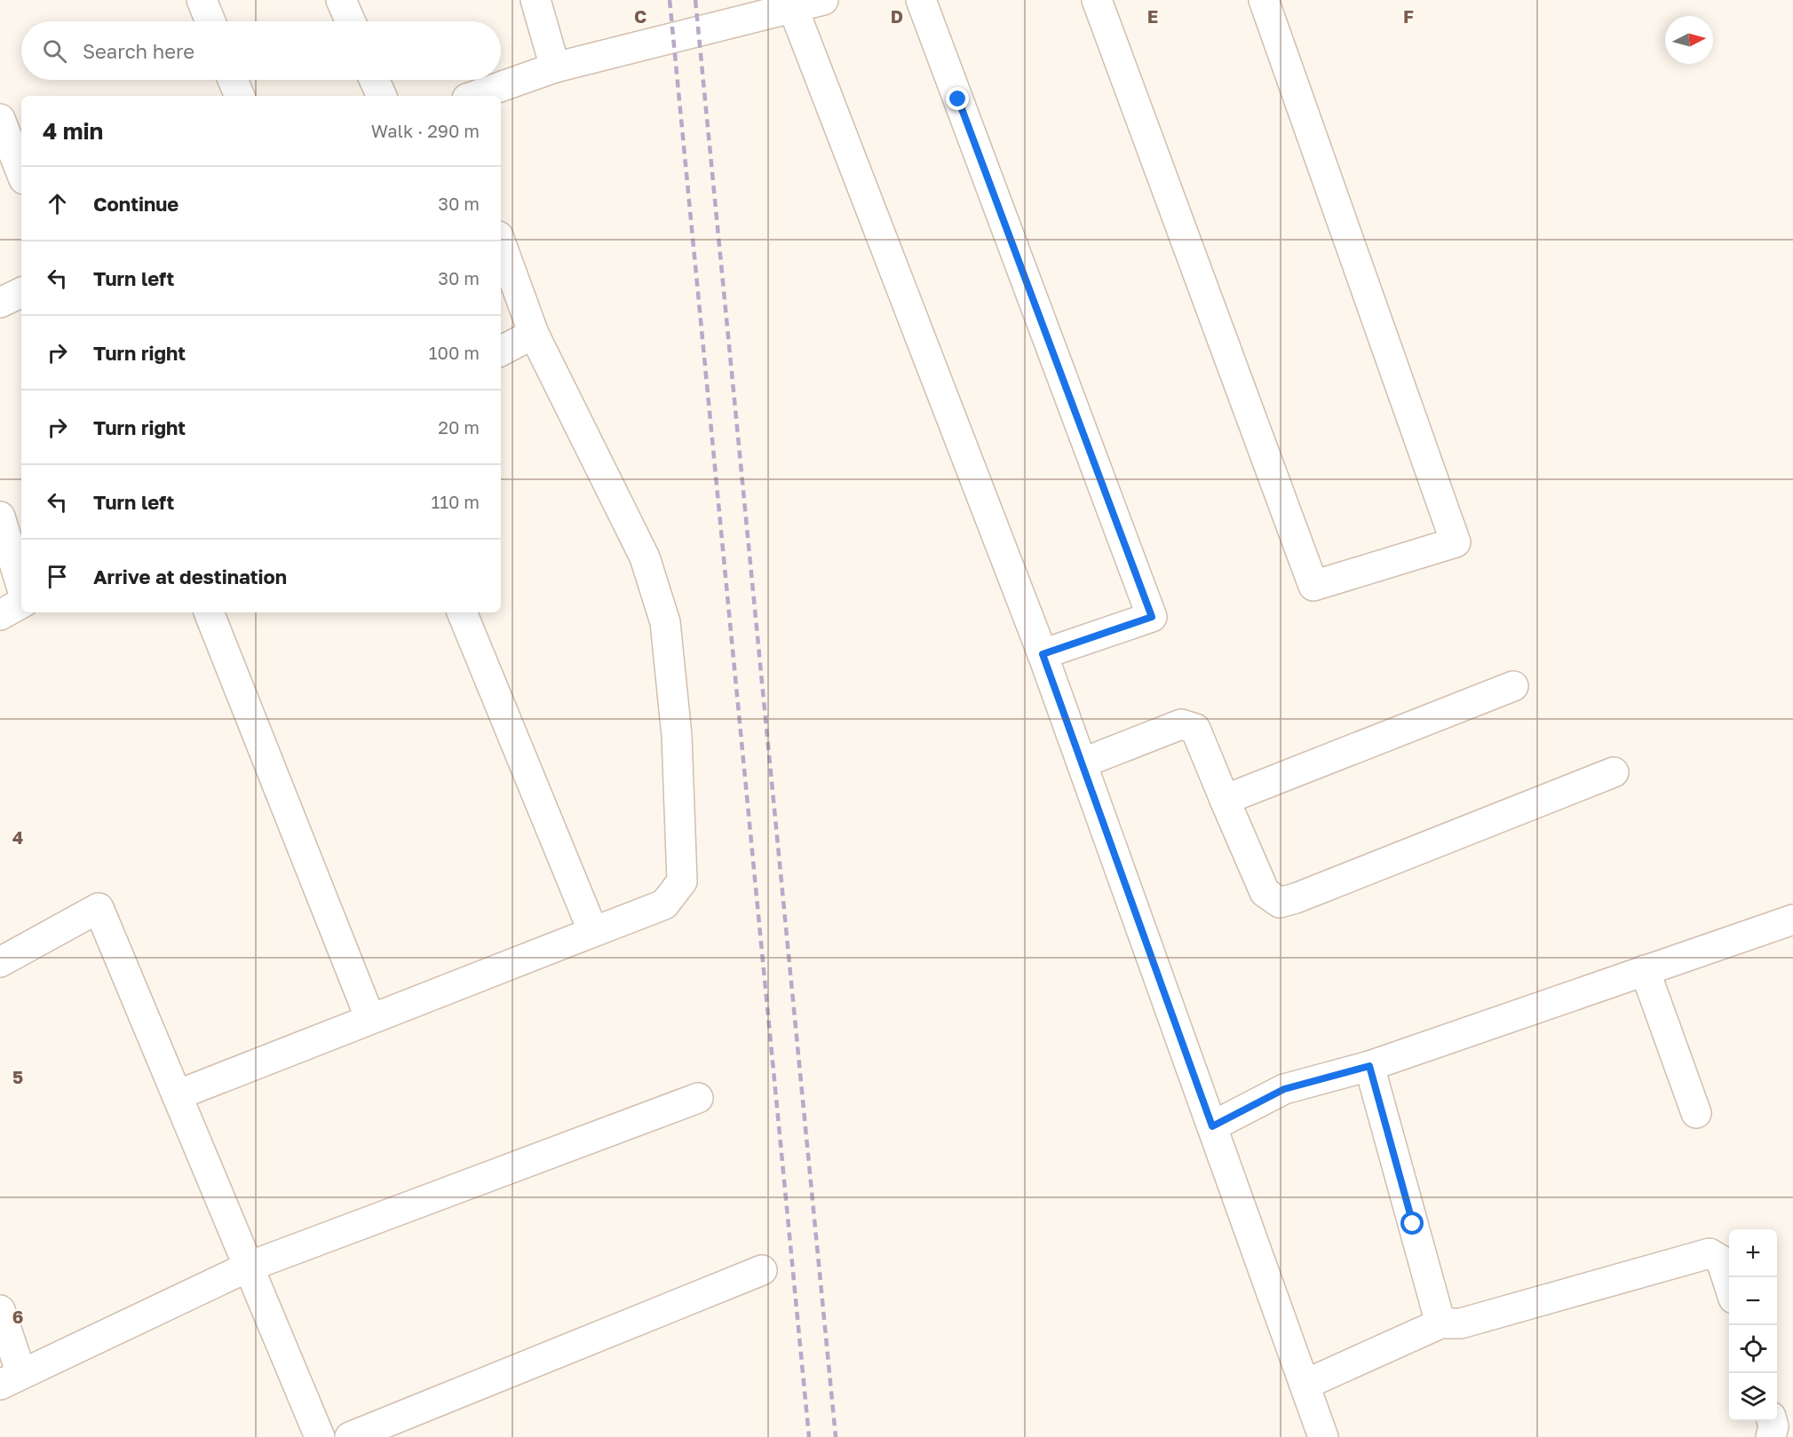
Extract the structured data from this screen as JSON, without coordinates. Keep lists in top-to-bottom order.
{
  "north": "right",
  "page": {
    "search": "Search here",
    "heading": ["4 min", "Walk · 290 m"],
    "list": [
      ["Continue", "30 m"],
      ["Turn left", "30 m"],
      ["Turn right", "100 m"],
      ["Turn right", "20 m"],
      ["Turn left", "110 m"],
      "Arrive at destination"
    ],
    "map_buttons": ["+", "−"]
  },
  "grid": {
    "columns": [
      "C",
      "D",
      "E",
      "F"
    ],
    "rows": ["4", "5", "6"]
  }
}
